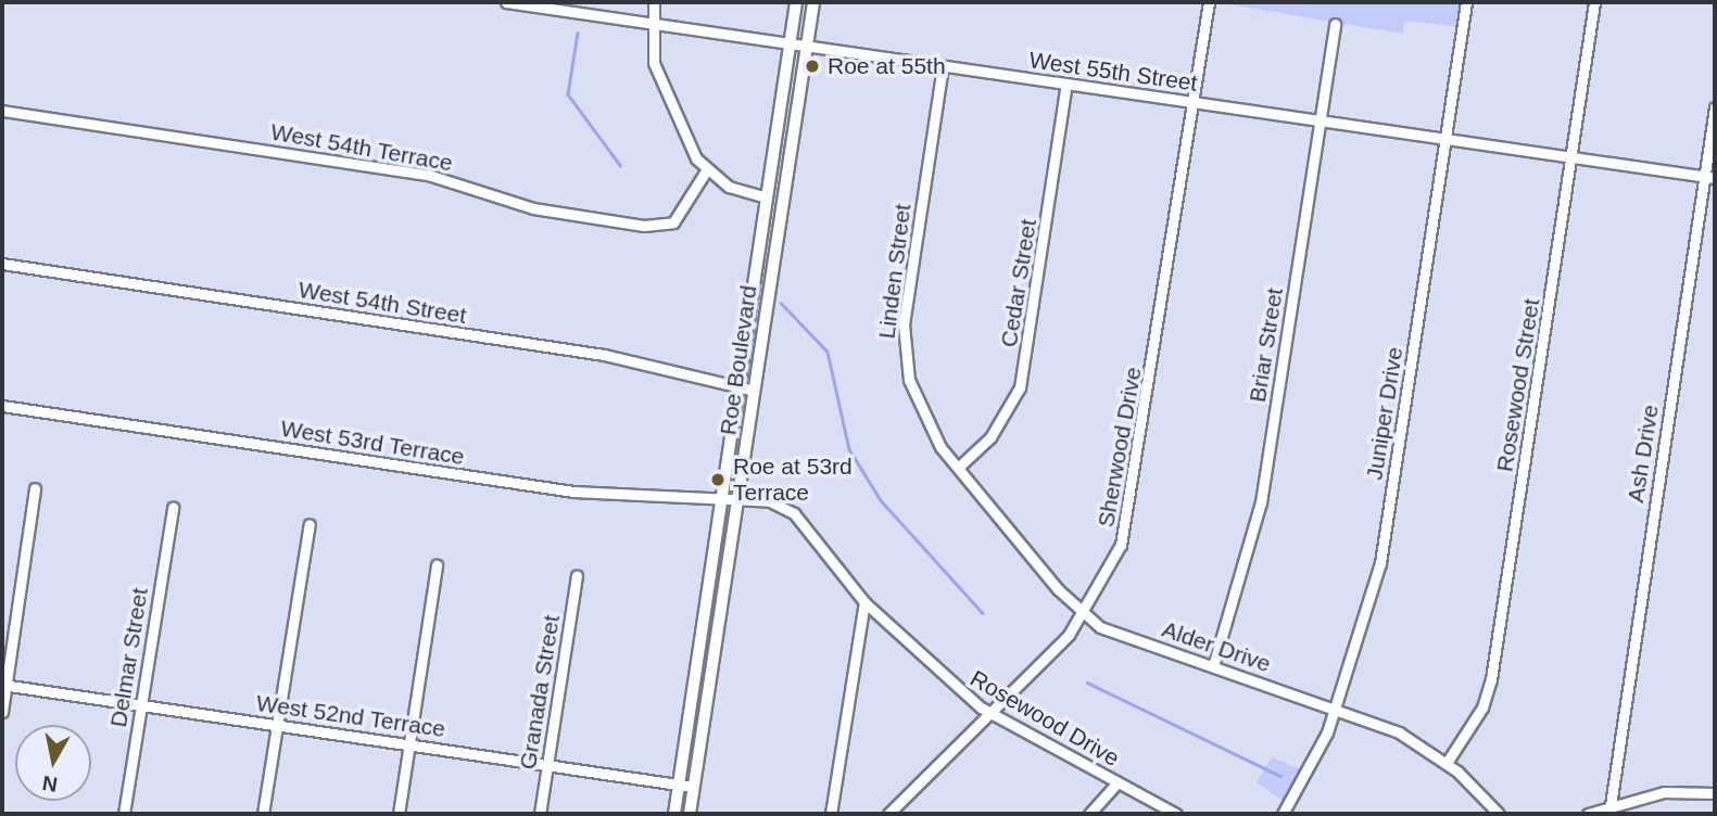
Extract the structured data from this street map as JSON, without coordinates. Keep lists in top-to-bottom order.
{
  "streets": {
    "main road": ["Roe Boulevard"],
    "street": [
      "West 55th Street",
      "West 54th Terrace",
      "Linden Street",
      "Cedar Street",
      "West 54th Street",
      "Briar Street",
      "Rosewood Street",
      "Juniper Drive",
      "West 53rd Terrace",
      "Sherwood Drive",
      "Ash Drive",
      "Alder Drive",
      "Delmar Street",
      "Granada Street",
      "West 52nd Terrace",
      "Rosewood Drive"
    ]
  },
  "crossings": [
    ["West 55th Street", "Linden Street"],
    ["West 55th Street", "Cedar Street"],
    ["West 55th Street", "Briar Street"],
    ["West 55th Street", "Roe Boulevard"],
    ["West 55th Street", "Rosewood Street"],
    ["West 55th Street", "Juniper Drive"],
    ["West 55th Street", "Sherwood Drive"],
    ["West 55th Street", "Ash Drive"],
    ["Linden Street", "Cedar Street"],
    ["Linden Street", "Alder Drive"],
    ["Cedar Street", "Alder Drive"],
    ["West 54th Street", "Roe Boulevard"],
    ["Briar Street", "Alder Drive"],
    ["Roe Boulevard", "West 53rd Terrace"],
    ["Roe Boulevard", "West 52nd Terrace"],
    ["Roe Boulevard", "Rosewood Drive"],
    ["Rosewood Street", "Alder Drive"],
    ["Juniper Drive", "Alder Drive"],
    ["West 53rd Terrace", "Rosewood Drive"],
    ["Sherwood Drive", "Alder Drive"],
    ["Sherwood Drive", "Rosewood Drive"],
    ["Delmar Street", "West 52nd Terrace"],
    ["Granada Street", "West 52nd Terrace"]
  ],
  "places": ["Roe at 55th", "Roe at 53rd Terrace"],
  "north": "bottom"
}
